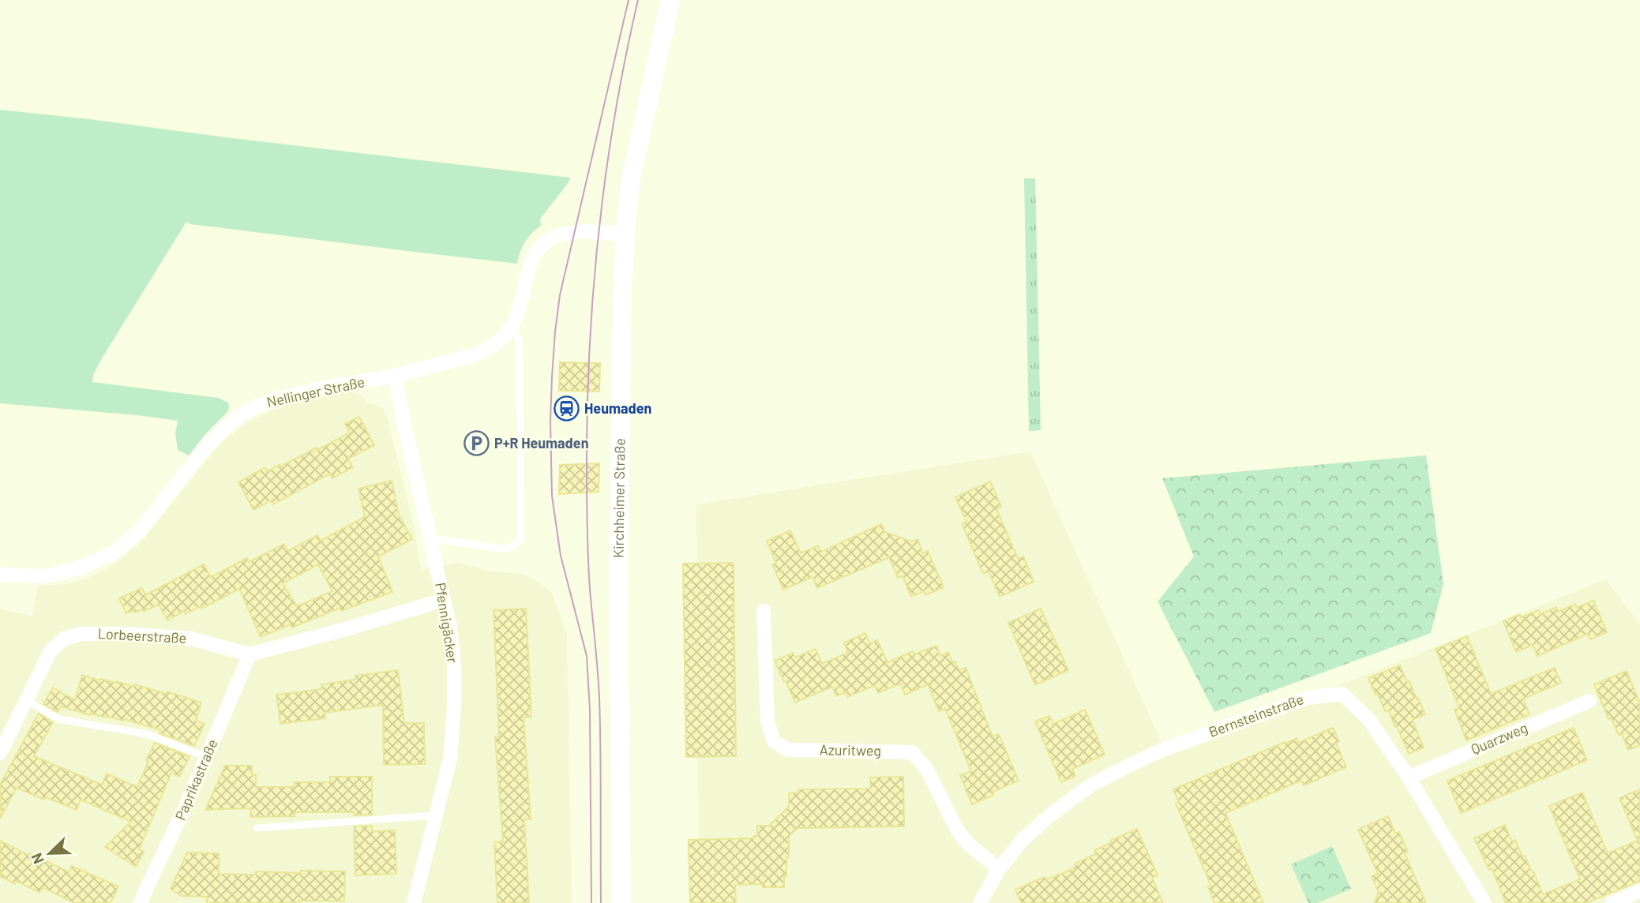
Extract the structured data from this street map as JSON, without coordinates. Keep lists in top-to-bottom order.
{
  "streets": {
    "main road": ["Kirchheimer Straße"],
    "street": [
      "Nellinger Straße",
      "Pfennigäcker",
      "Lorbeerstraße",
      "Bernsteinstraße",
      "Quarzweg",
      "Azuritweg",
      "Paprikastraße"
    ]
  },
  "crossings": [
    ["Nellinger Straße", "Kirchheimer Straße"],
    ["Nellinger Straße", "Pfennigäcker"],
    ["Pfennigäcker", "Lorbeerstraße"],
    ["Lorbeerstraße", "Paprikastraße"],
    ["Bernsteinstraße", "Quarzweg"],
    ["Bernsteinstraße", "Azuritweg"]
  ],
  "places": {
    "station": ["Heumaden"],
    "parking": ["P+R Heumaden"]
  },
  "north": "bottom left"
}
